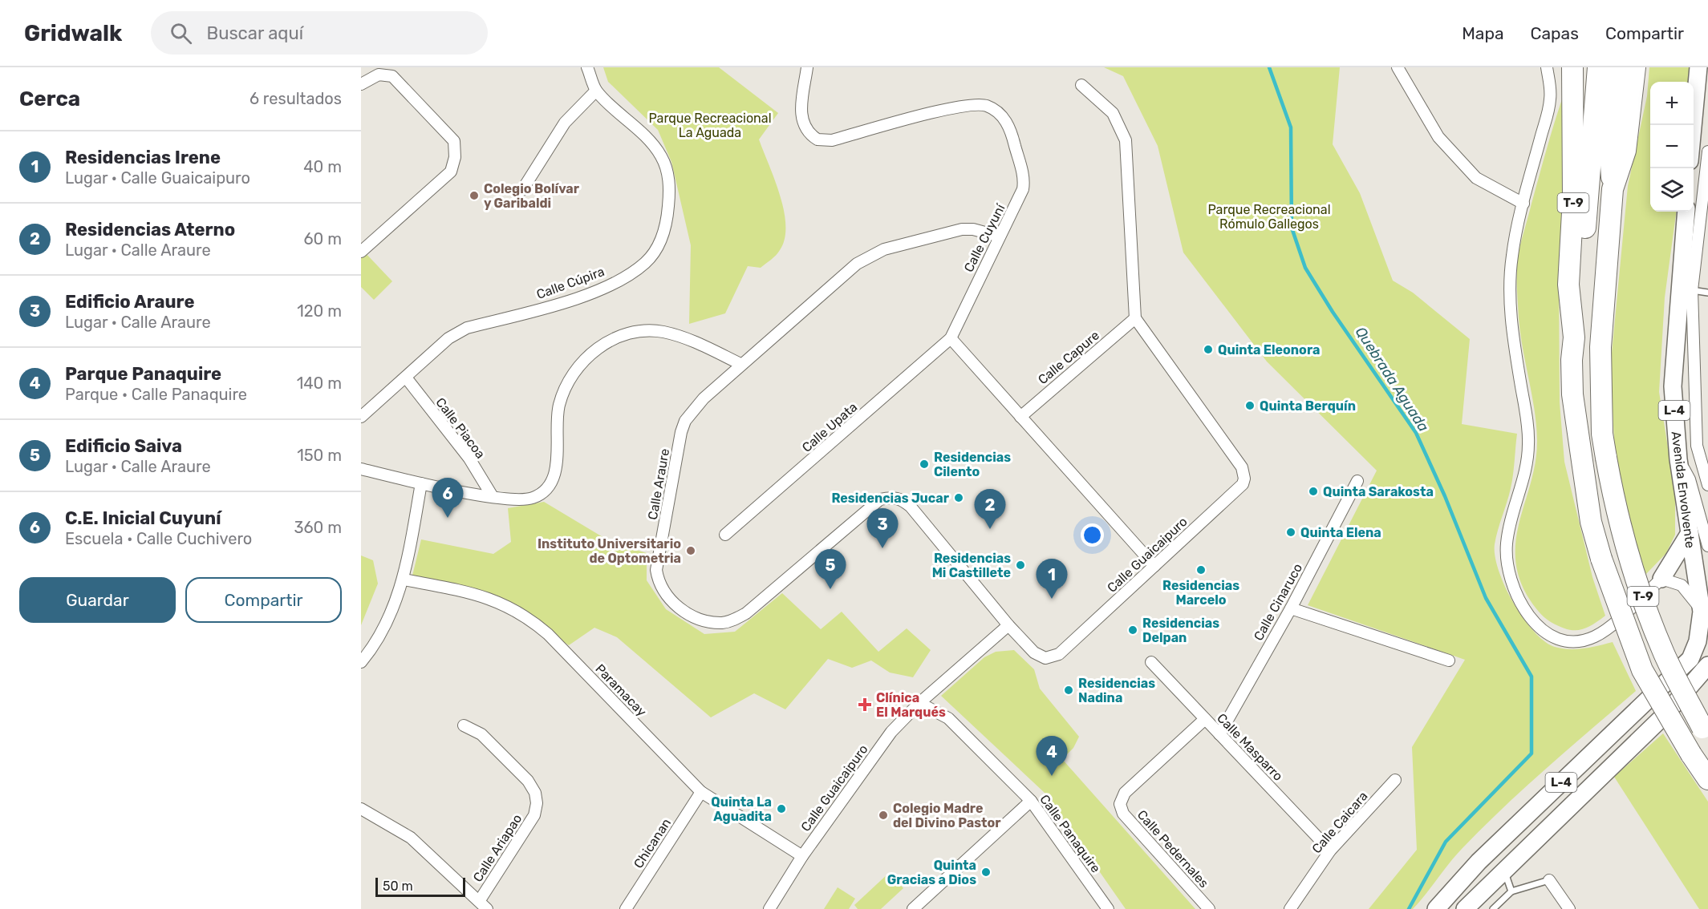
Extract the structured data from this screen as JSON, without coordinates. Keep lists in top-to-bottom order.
{
  "streets": {
    "highway": ["T-9"],
    "main road": ["L-4", "Avenida Envolvente"],
    "street": [
      "Calle Cuyuní",
      "Calle Cúpira",
      "Calle Capure",
      "Calle Upata",
      "Calle Piacoa",
      "Calle Araure",
      "Calle Guaicaipuro",
      "Calle Cinaruco",
      "Paramacay",
      "Calle Masparro",
      "Calle Caicara",
      "Calle Panaquire",
      "Chicanan",
      "Calle Ariapao",
      "Calle Pedernales"
    ]
  },
  "crossings": [
    ["Calle Cuyuní", "Calle Upata"],
    ["Calle Cuyuní", "Calle Araure"],
    ["Calle Cúpira", "Calle Piacoa"],
    ["Calle Capure", "Calle Guaicaipuro"],
    ["L-4", "Avenida Envolvente"],
    ["Calle Araure", "Calle Guaicaipuro"],
    ["Calle Guaicaipuro", "Paramacay"],
    ["Calle Guaicaipuro", "Calle Panaquire"],
    ["Calle Cinaruco", "Calle Masparro"],
    ["Paramacay", "Chicanan"],
    ["Calle Masparro", "Calle Caicara"],
    ["Calle Masparro", "Calle Pedernales"]
  ],
  "water": ["Quebrada Aguada"],
  "parks": ["Parque Recreacional La Aguada", "Parque Recreacional Rómulo Gallegos"],
  "places": {
    "other": [
      "Colegio Bolívar y Garibaldi",
      "Quinta Eleonora",
      "Quinta Berquín",
      "Residencias Cilento",
      "Quinta Sarakosta",
      "Residencias Jucar",
      "Quinta Elena",
      "Instituto Universitario de Optometria",
      "Residencias Mi Castillete",
      "Residencias Marcelo",
      "Residencias Delpan",
      "Residencias Nadina",
      "Quinta La Aguadita",
      "Colegio Madre del Divino Pastor",
      "Quinta Gracias a Dios"
    ],
    "health": ["Clínica El Marqués"]
  },
  "scale_bar": "50 m",
  "page": {
    "header": "Gridwalk",
    "search": "Buscar aquí",
    "nav": ["Mapa", "Capas", "Compartir"],
    "heading": ["Cerca", "6 resultados"],
    "map_buttons": ["+", "−"],
    "list": [
      {
        "mark": "1",
        "name": "Residencias Irene",
        "note": "Lugar · Calle Guaicaipuro",
        "value": "40 m"
      },
      {
        "mark": "2",
        "name": "Residencias Aterno",
        "note": "Lugar · Calle Araure",
        "value": "60 m"
      },
      {
        "mark": "3",
        "name": "Edificio Araure",
        "note": "Lugar · Calle Araure",
        "value": "120 m"
      },
      {
        "mark": "4",
        "name": "Parque Panaquire",
        "note": "Parque · Calle Panaquire",
        "value": "140 m"
      },
      {
        "mark": "5",
        "name": "Edificio Saiva",
        "note": "Lugar · Calle Araure",
        "value": "150 m"
      },
      {
        "mark": "6",
        "name": "C.E. Inicial Cuyuní",
        "note": "Escuela · Calle Cuchivero",
        "value": "360 m"
      }
    ],
    "pins": [
      "6",
      "2",
      "3",
      "5",
      "1",
      "4"
    ],
    "buttons": ["Guardar", "Compartir"],
    "scale": "50 m"
  }
}
